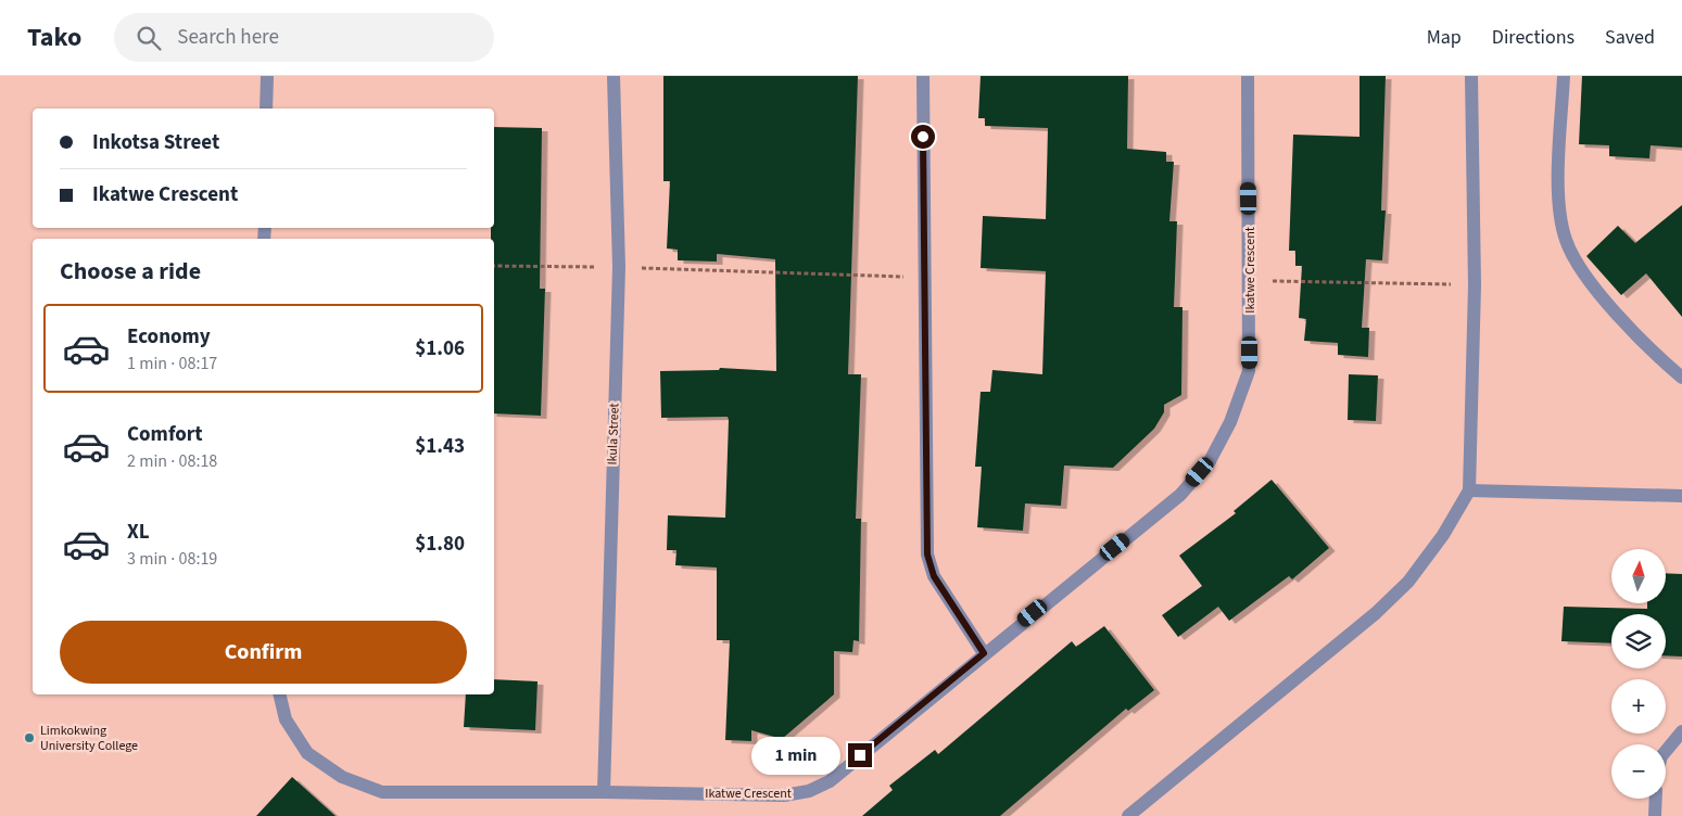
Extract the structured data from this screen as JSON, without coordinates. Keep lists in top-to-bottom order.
{
  "streets": {
    "street": ["Ikatwe Crescent", "Ikula Street"]
  },
  "crossings": [
    ["Ikatwe Crescent", "Ikula Street"]
  ],
  "places": ["Limkokwing University College"],
  "north": "top",
  "page": {
    "header": "Tako",
    "search": "Search here",
    "nav": ["Map", "Directions", "Saved"],
    "banner": ["Inkotsa Street", "Ikatwe Crescent"],
    "heading": "Choose a ride",
    "list": [
      {
        "name": "Economy",
        "note": "1 min · 08:17",
        "value": "$1.06"
      },
      {
        "name": "Comfort",
        "note": "2 min · 08:18",
        "value": "$1.43"
      },
      {
        "name": "XL",
        "note": "3 min · 08:19",
        "value": "$1.80"
      }
    ],
    "map_buttons": ["+", "−"],
    "buttons": "Confirm",
    "bubble": "1 min"
  }
}
